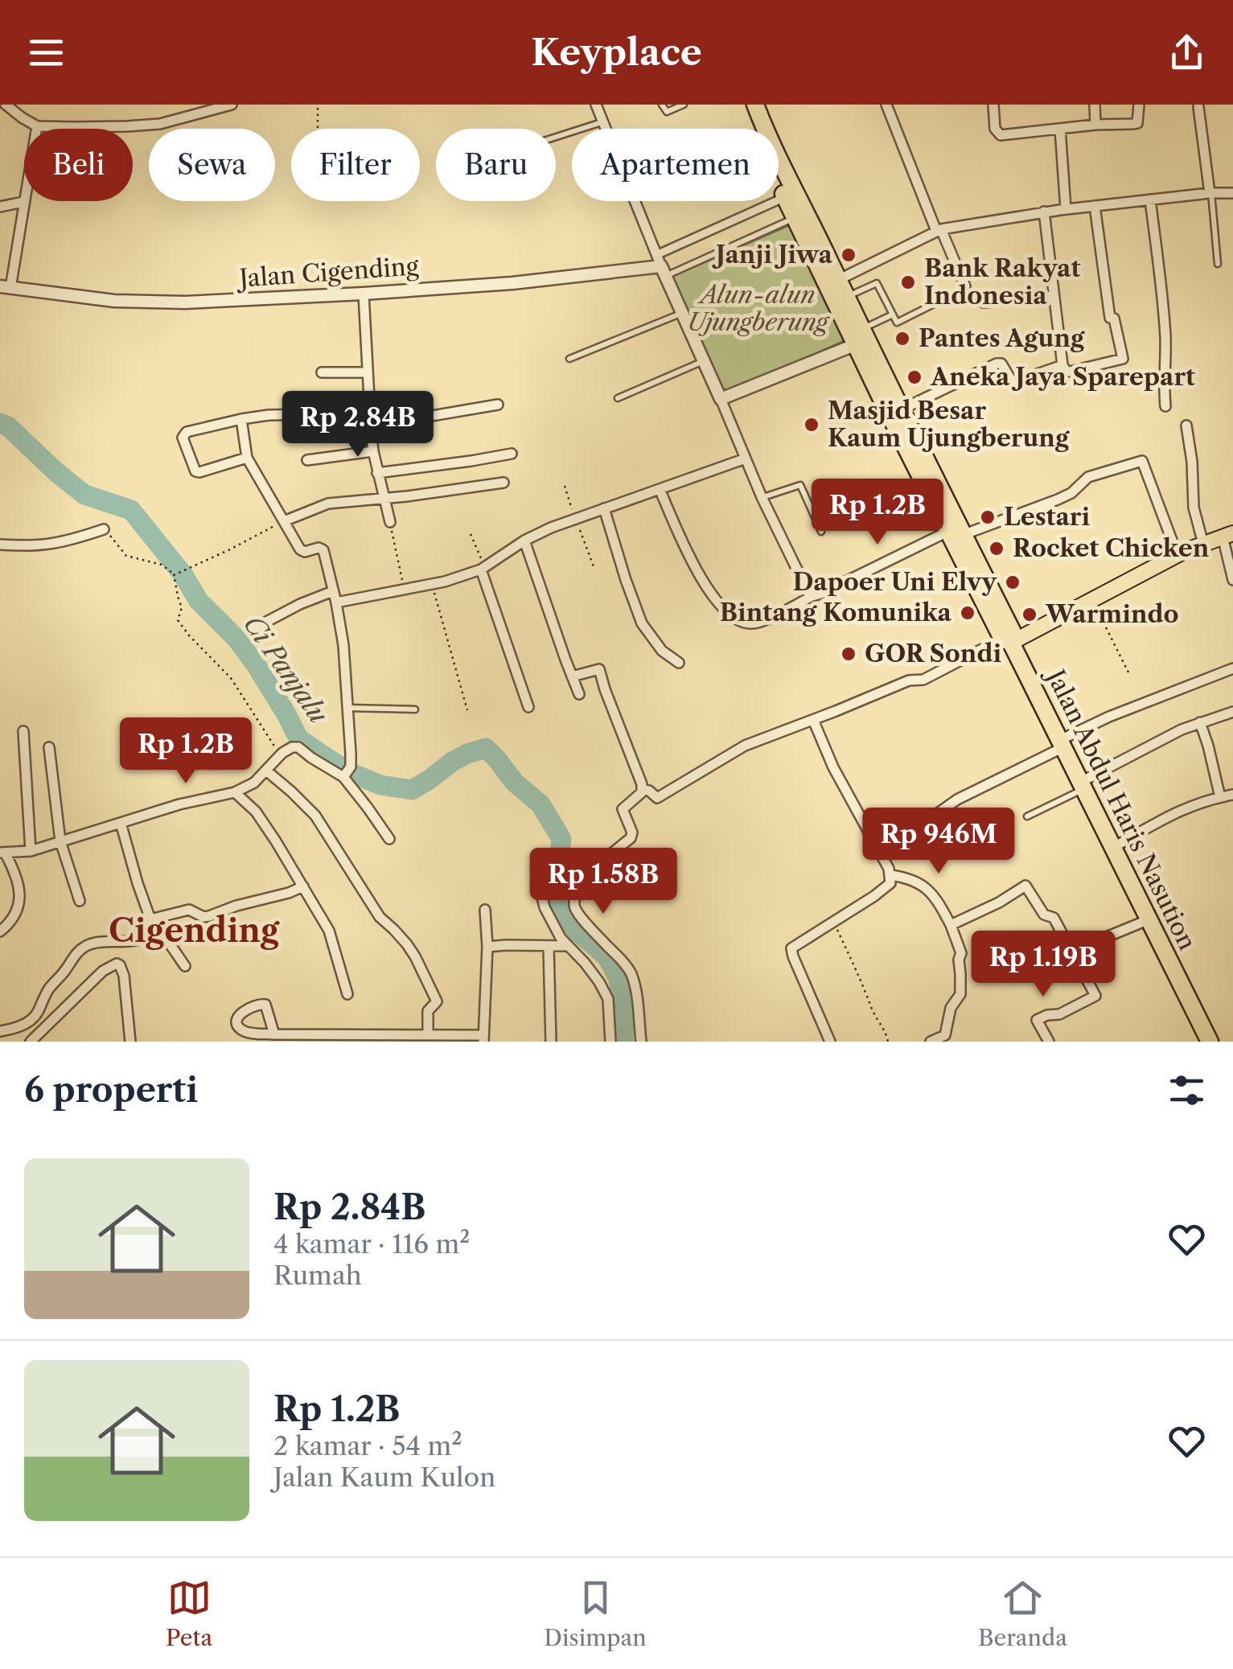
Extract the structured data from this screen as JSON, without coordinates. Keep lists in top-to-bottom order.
{
  "streets": {
    "highway": ["Jalan Abdul Haris Nasution"],
    "street": ["Jalan Cigending"]
  },
  "districts": ["Cigending"],
  "water": ["Ci Panjalu"],
  "parks": ["Alun-alun Ujungberung"],
  "places": [
    "Janji Jiwa",
    "Bank Rakyat Indonesia",
    "Pantes Agung",
    "Aneka Jaya Sparepart",
    "Masjid Besar Kaum Ujungberung",
    "Lestari",
    "Rocket Chicken",
    "Dapoer Uni Elvy",
    "Bintang Komunika",
    "Warmindo",
    "GOR Sondi"
  ],
  "page": {
    "header": "Keyplace",
    "chip": [
      "Beli",
      "Sewa",
      "Filter",
      "Baru",
      "Apartemen"
    ],
    "price": [
      "Rp 2.84B",
      "Rp 1.2B",
      "Rp 1.2B",
      "Rp 946M",
      "Rp 1.58B",
      "Rp 1.19B"
    ],
    "heading": "6 properti",
    "list": [
      {
        "name": "Rp 2.84B",
        "note": "4 kamar · 116 m² · Rumah"
      },
      {
        "name": "Rp 1.2B",
        "note": "2 kamar · 54 m² · Jalan Kaum Kulon"
      }
    ],
    "tabs": ["Peta", "Disimpan", "Beranda"]
  }
}
